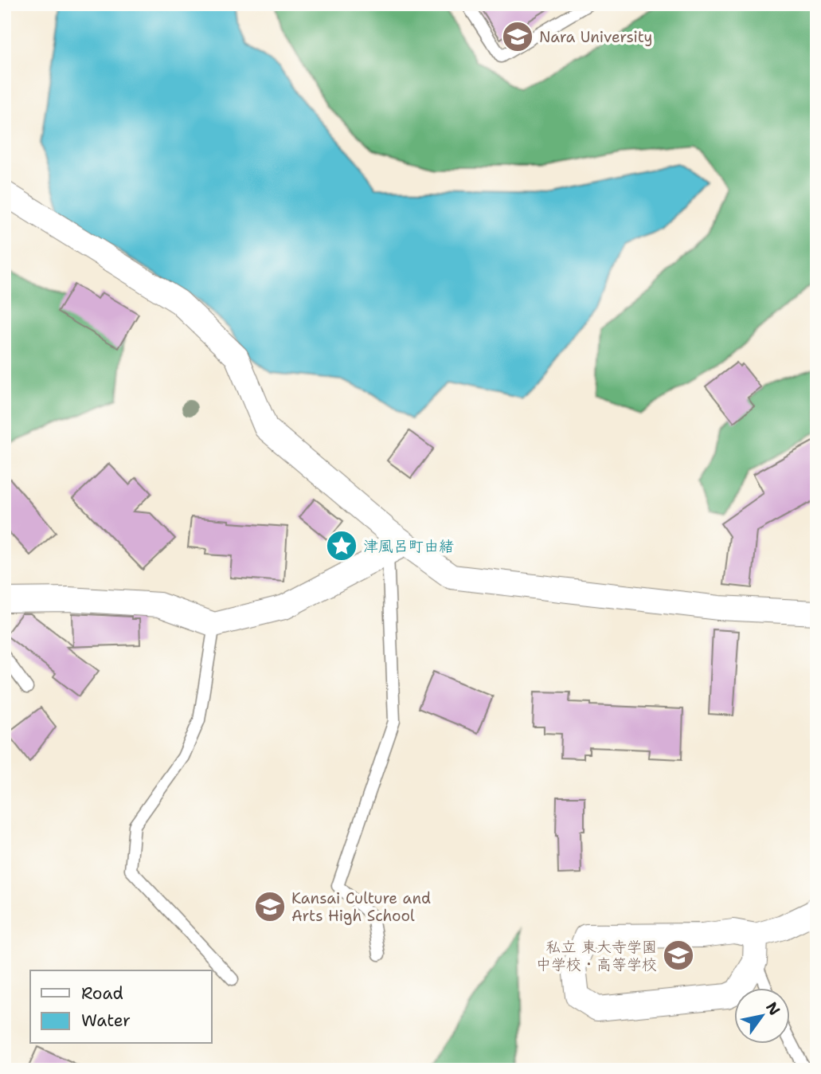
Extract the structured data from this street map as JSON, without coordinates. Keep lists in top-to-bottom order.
{
  "places": {
    "school or university": ["Nara University", "Kansai Culture and Arts High School", "私立 東大寺学園 中学校・高等学校"],
    "place": ["津風呂町由緒"]
  },
  "legend": ["Road", "Water"],
  "north": "top right"
}
